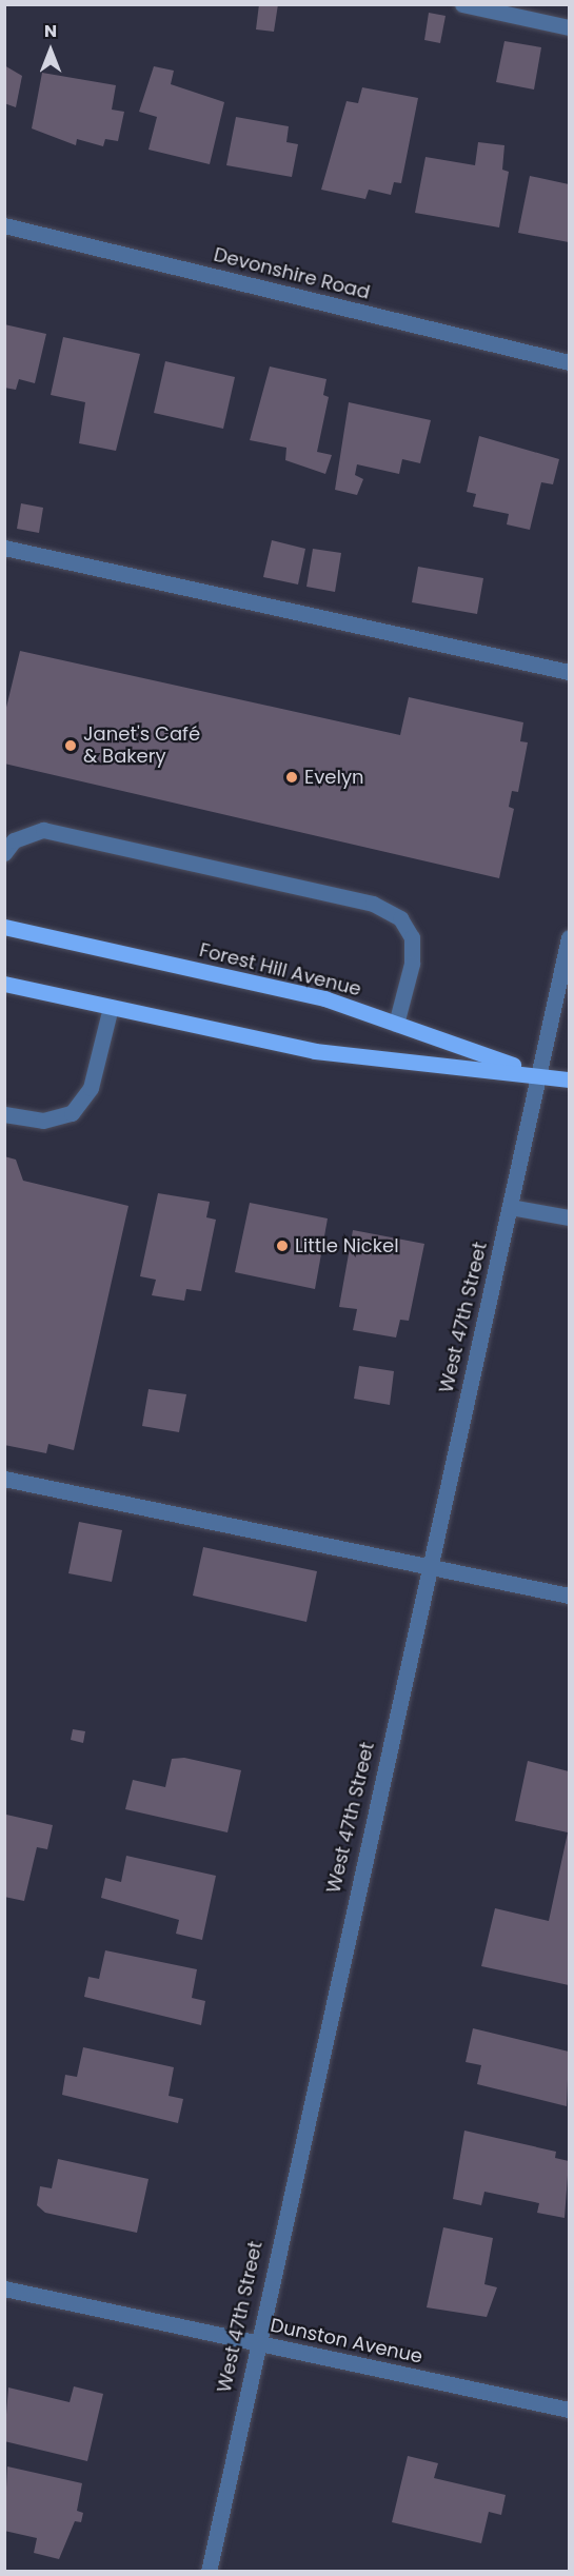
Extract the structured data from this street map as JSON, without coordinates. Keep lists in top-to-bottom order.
{
  "streets": {
    "main road": ["Forest Hill Avenue"],
    "street": ["Devonshire Road", "West 47th Street", "Dunston Avenue"]
  },
  "crossings": [
    ["Forest Hill Avenue", "West 47th Street"],
    ["West 47th Street", "Dunston Avenue"]
  ],
  "places": ["Janet's Café & Bakery", "Evelyn", "Little Nickel"],
  "north": "top"
}
